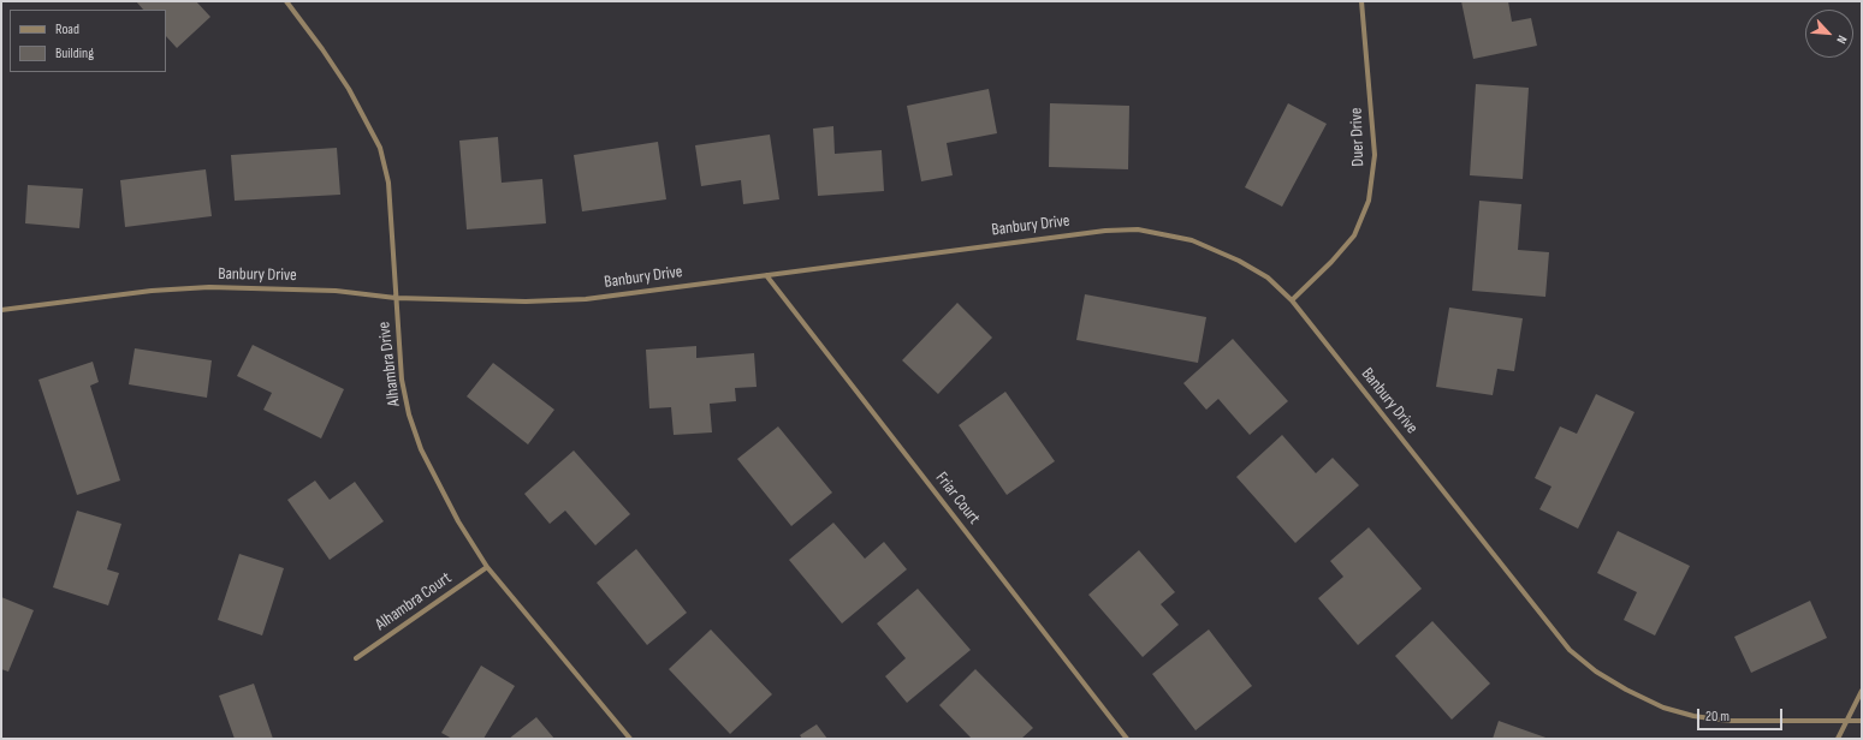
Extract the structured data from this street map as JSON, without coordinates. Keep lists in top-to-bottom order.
{
  "streets": {
    "street": [
      "Duer Drive",
      "Banbury Drive",
      "Alhambra Drive",
      "Friar Court",
      "Alhambra Court"
    ]
  },
  "crossings": [
    ["Duer Drive", "Banbury Drive"],
    ["Banbury Drive", "Alhambra Drive"],
    ["Banbury Drive", "Friar Court"],
    ["Alhambra Drive", "Alhambra Court"]
  ],
  "legend": ["Road", "Building"],
  "scale_bar": "20 m",
  "north": "bottom right"
}
